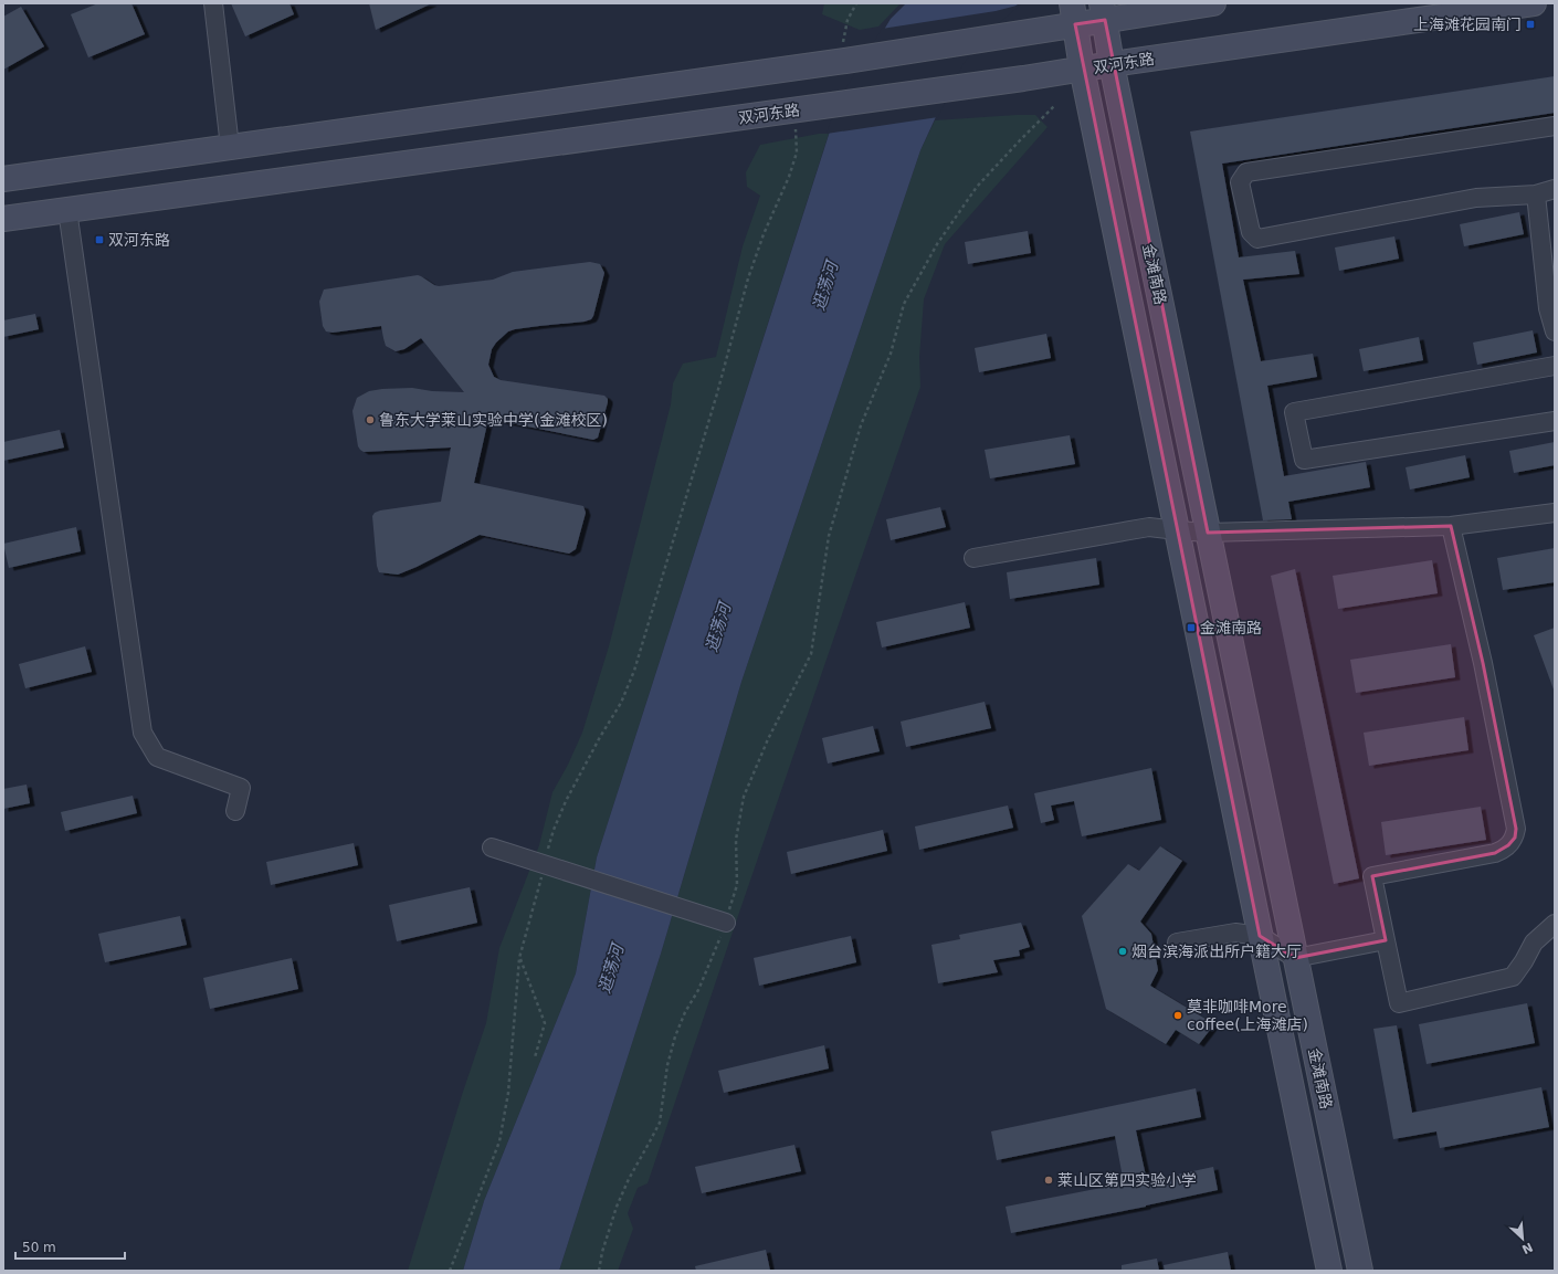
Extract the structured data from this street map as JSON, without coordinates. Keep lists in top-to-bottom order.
{
  "streets": {
    "street": ["双河东路", "金滩南路"]
  },
  "crossings": [
    ["双河东路", "金滩南路"]
  ],
  "water": ["逛荡河"],
  "places": {
    "transit": ["上海滩花园南门", "双河东路", "金滩南路"],
    "other": [
      "鲁东大学莱山实验中学(金滩校区)",
      "烟台滨海派出所户籍大厅",
      "莫非咖啡More coffee(上海滩店)",
      "莱山区第四实验小学"
    ]
  },
  "scale_bar": "50 m",
  "north": "bottom right"
}
